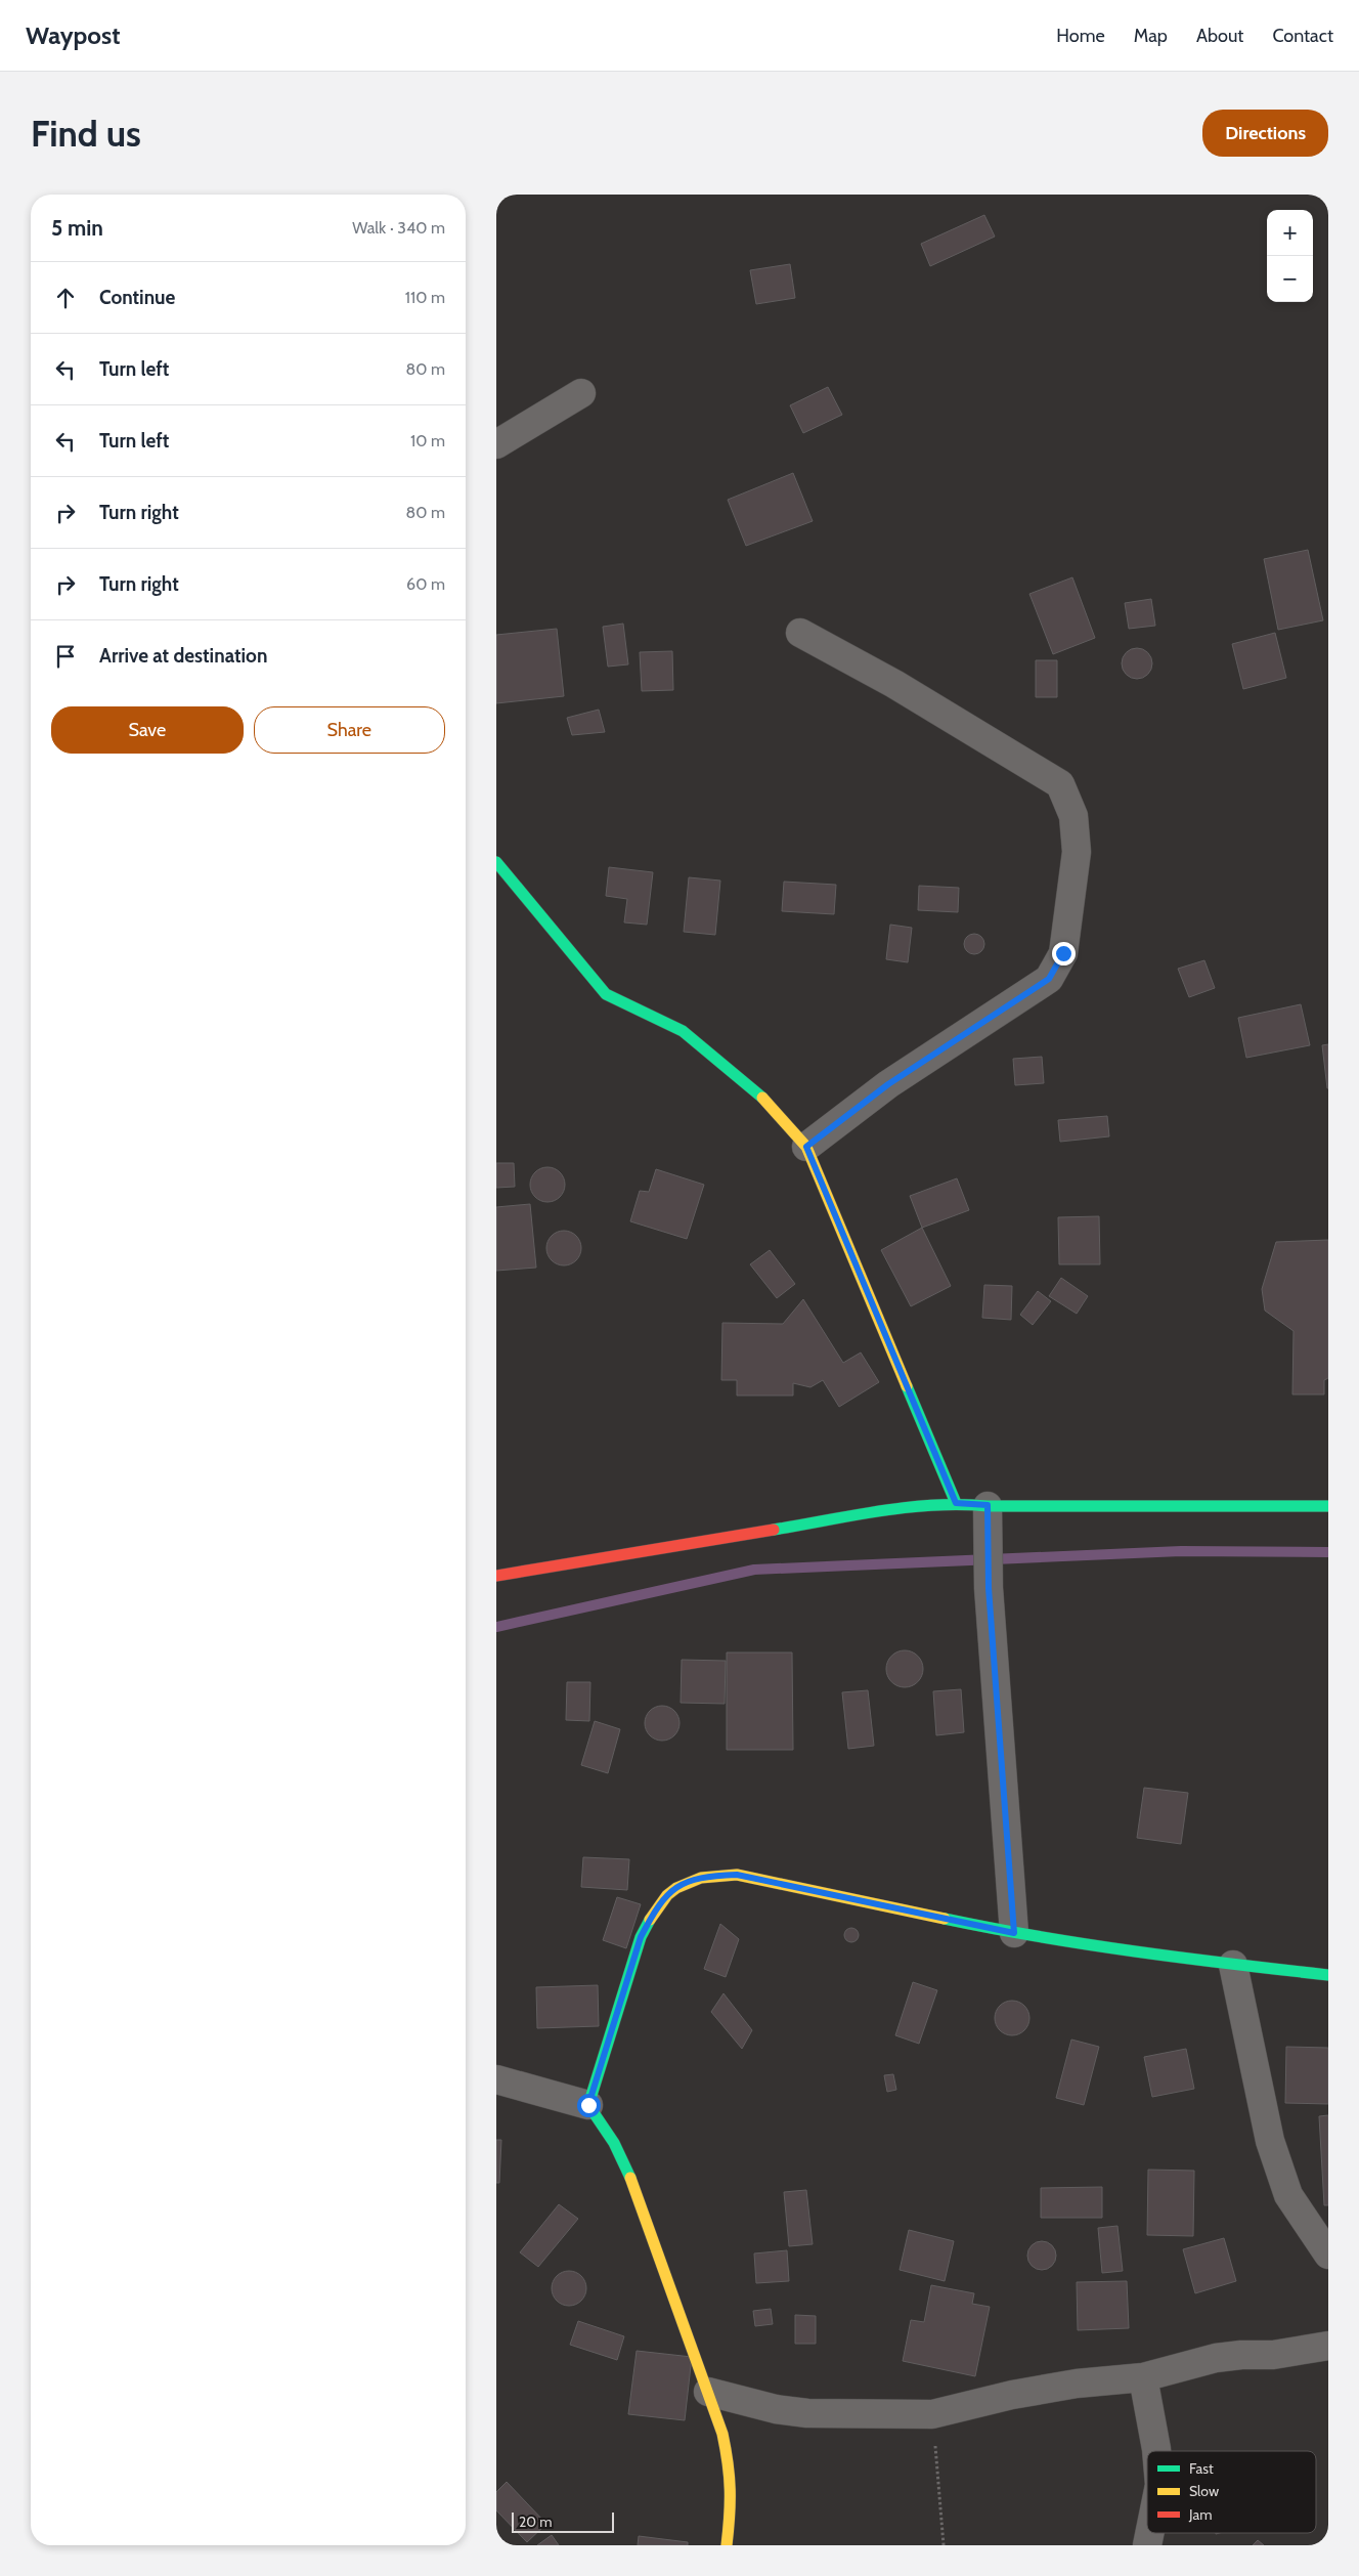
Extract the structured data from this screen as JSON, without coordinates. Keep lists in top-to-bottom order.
{
  "legend": ["Fast", "Slow", "Jam"],
  "scale_bar": "20 m",
  "page": {
    "header": "Waypost",
    "nav": [
      "Home",
      "Map",
      "About",
      "Contact"
    ],
    "buttons": [
      "Directions",
      ["Save", "Share"]
    ],
    "title": "Find us",
    "heading": ["5 min", "Walk · 340 m"],
    "map_buttons": ["+", "−"],
    "list": [
      ["Continue", "110 m"],
      ["Turn left", "80 m"],
      ["Turn left", "10 m"],
      ["Turn right", "80 m"],
      ["Turn right", "60 m"],
      "Arrive at destination"
    ],
    "scale": "20 m"
  }
}
